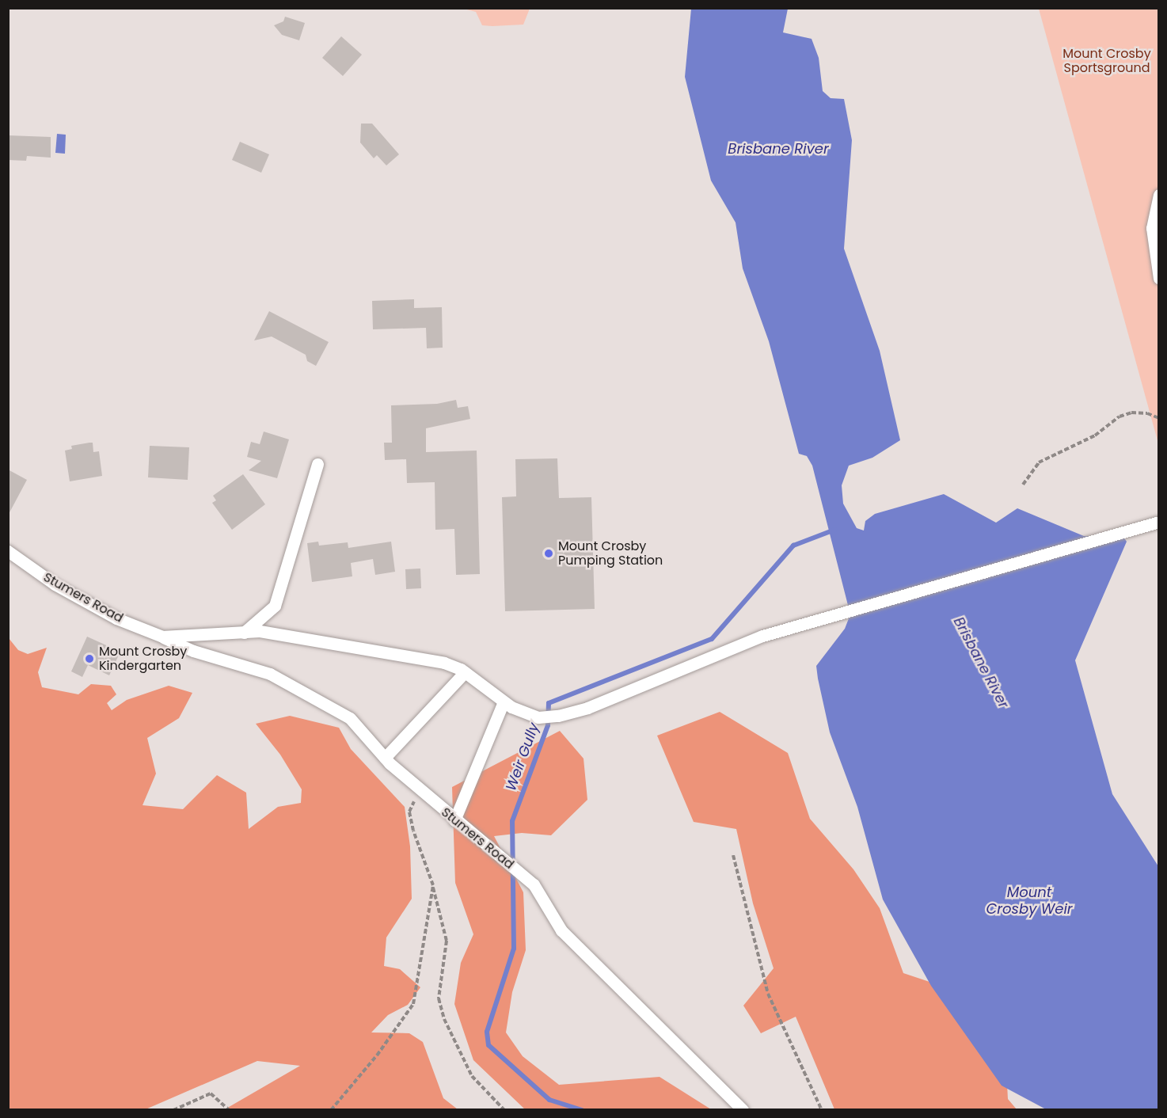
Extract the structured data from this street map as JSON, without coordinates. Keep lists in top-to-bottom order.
{
  "streets": {
    "street": ["Stumers Road"]
  },
  "water": ["Brisbane River", "Weir Gully", "Mount Crosby Weir"],
  "parks": ["Mount Crosby Sportsground"],
  "places": ["Mount Crosby Pumping Station", "Mount Crosby Kindergarten"]
}
